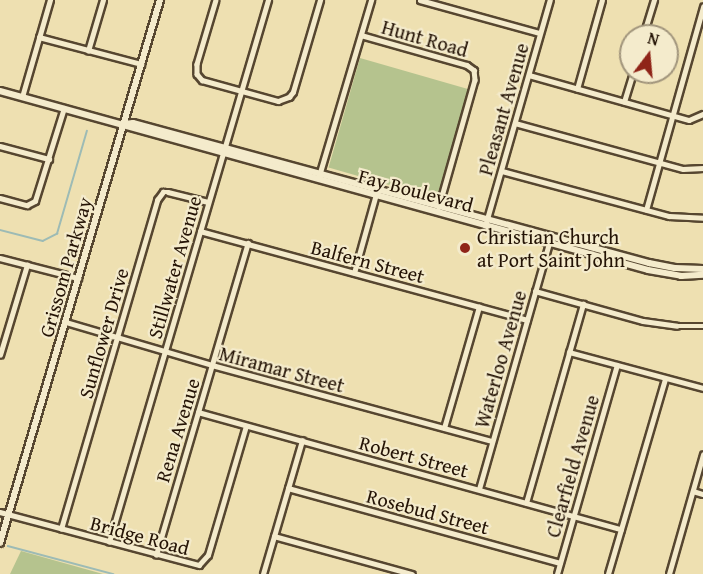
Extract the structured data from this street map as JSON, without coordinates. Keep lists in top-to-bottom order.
{
  "streets": {
    "main road": ["Fay Boulevard", "Grissom Parkway"],
    "street": [
      "Hunt Road",
      "Pleasant Avenue",
      "Balfern Street",
      "Stillwater Avenue",
      "Sunflower Drive",
      "Waterloo Avenue",
      "Miramar Street",
      "Rena Avenue",
      "Robert Street",
      "Clearfield Avenue",
      "Rosebud Street",
      "Bridge Road"
    ]
  },
  "crossings": [
    ["Hunt Road", "Fay Boulevard"],
    ["Pleasant Avenue", "Fay Boulevard"],
    ["Fay Boulevard", "Grissom Parkway"],
    ["Fay Boulevard", "Stillwater Avenue"],
    ["Fay Boulevard", "Waterloo Avenue"],
    ["Balfern Street", "Stillwater Avenue"],
    ["Balfern Street", "Waterloo Avenue"],
    ["Balfern Street", "Rena Avenue"],
    ["Grissom Parkway", "Miramar Street"],
    ["Grissom Parkway", "Bridge Road"],
    ["Stillwater Avenue", "Sunflower Drive"],
    ["Stillwater Avenue", "Miramar Street"],
    ["Stillwater Avenue", "Bridge Road"],
    ["Sunflower Drive", "Miramar Street"],
    ["Sunflower Drive", "Bridge Road"],
    ["Waterloo Avenue", "Miramar Street"],
    ["Waterloo Avenue", "Robert Street"],
    ["Miramar Street", "Rena Avenue"],
    ["Rena Avenue", "Robert Street"],
    ["Rena Avenue", "Bridge Road"],
    ["Robert Street", "Clearfield Avenue"],
    ["Robert Street", "Bridge Road"],
    ["Clearfield Avenue", "Rosebud Street"]
  ],
  "places": ["Christian Church at Port Saint John"],
  "north": "top"
}
